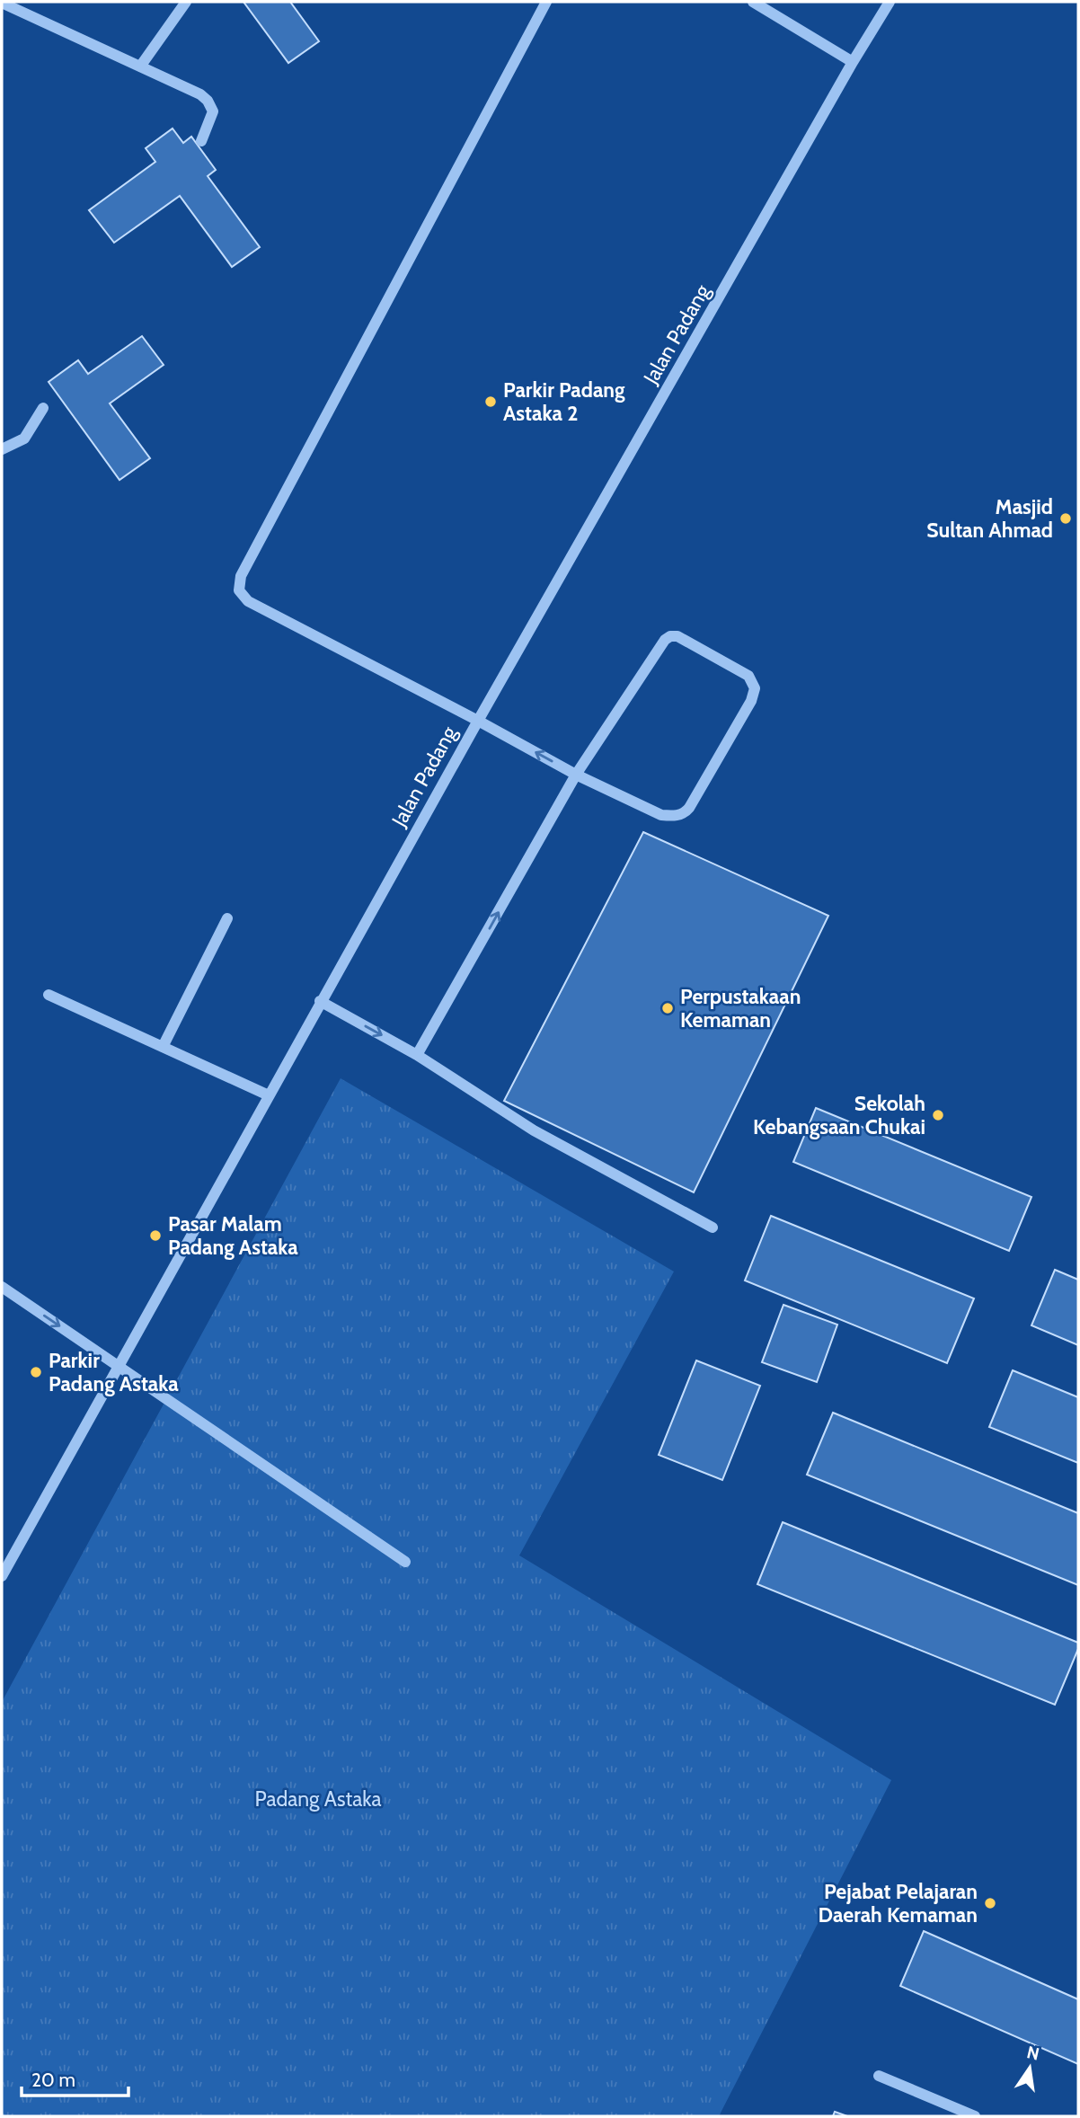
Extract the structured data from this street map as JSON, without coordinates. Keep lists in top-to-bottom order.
{
  "streets": {
    "street": ["Jalan Padang"]
  },
  "parks": ["Padang Astaka"],
  "places": [
    "Parkir Padang Astaka 2",
    "Masjid Sultan Ahmad",
    "Perpustakaan Kemaman",
    "Sekolah Kebangsaan Chukai",
    "Pasar Malam Padang Astaka",
    "Parkir Padang Astaka",
    "Pejabat Pelajaran Daerah Kemaman"
  ],
  "scale_bar": "20 m",
  "north": "top"
}
